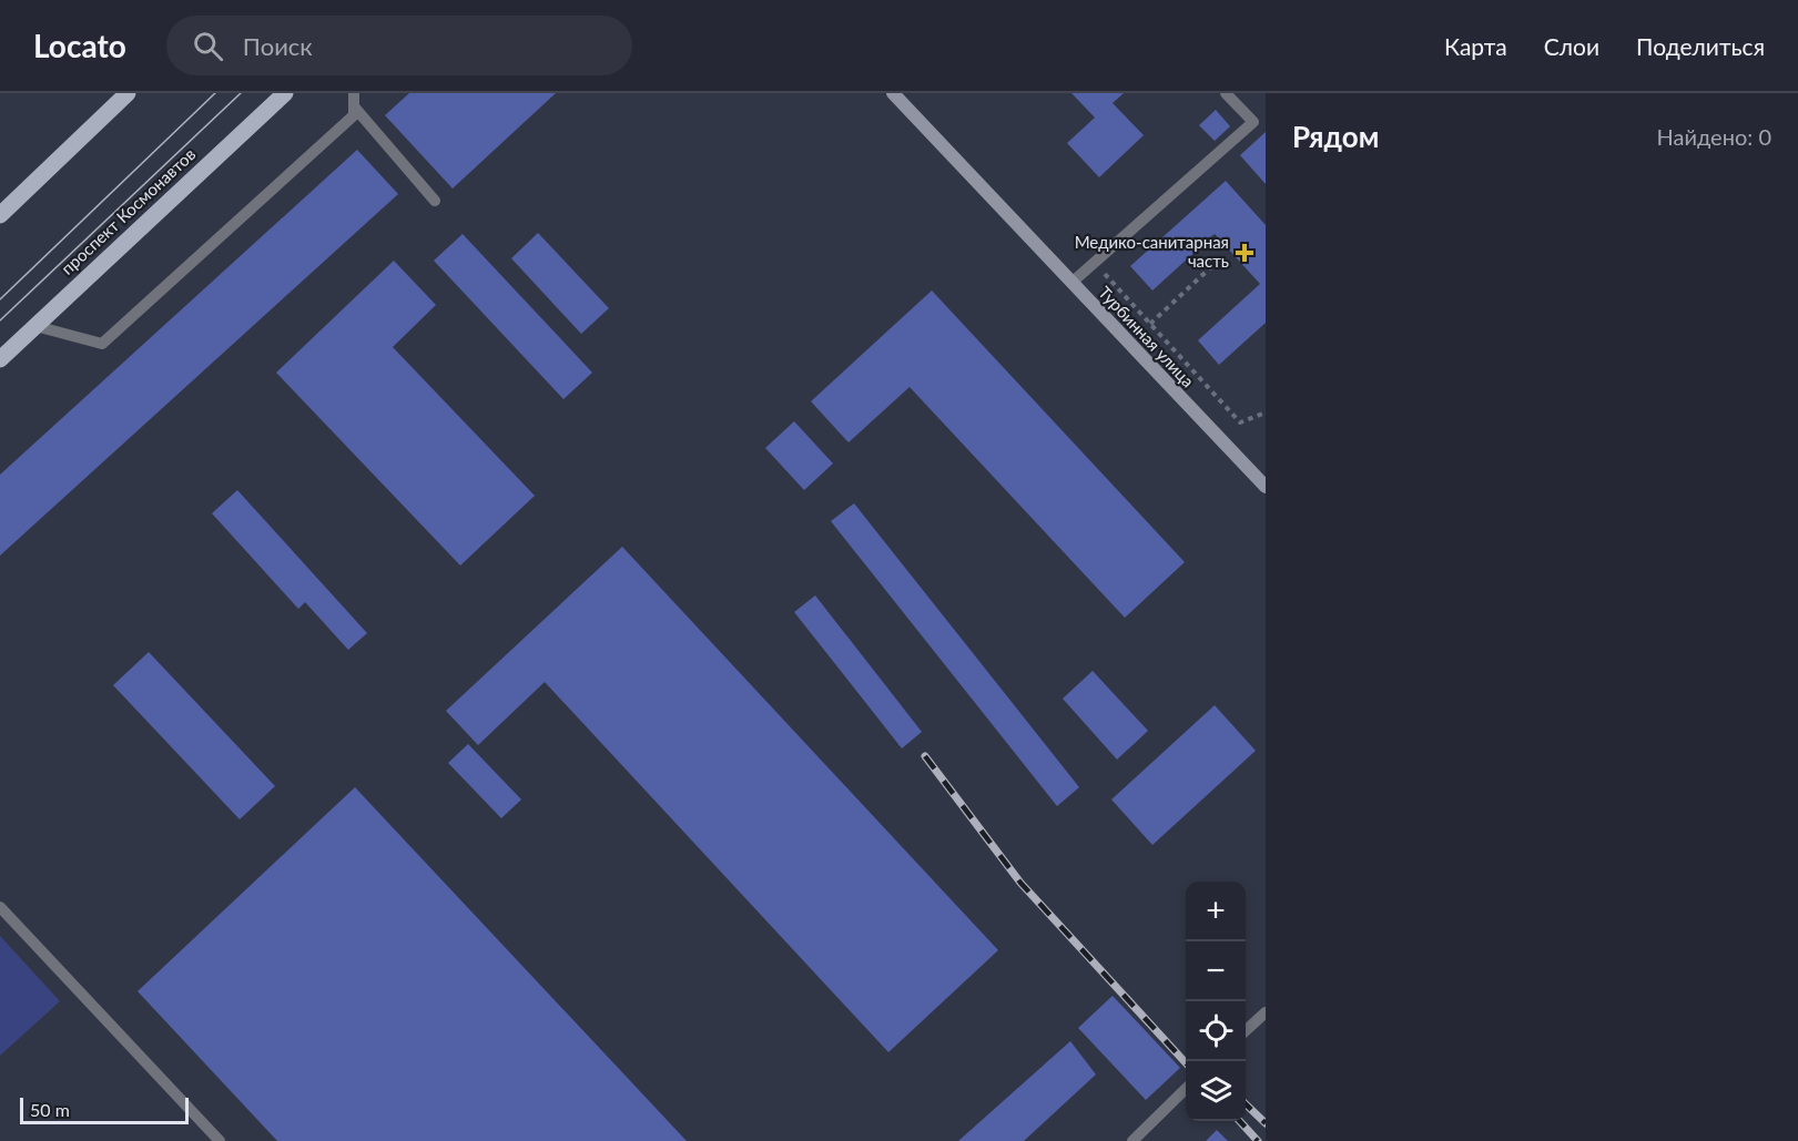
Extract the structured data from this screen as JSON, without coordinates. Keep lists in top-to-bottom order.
{
  "streets": {
    "main road": ["проспект Космонавтов", "Турбинная улица"]
  },
  "places": {
    "health": ["Медико-санитарная часть"]
  },
  "scale_bar": "50 m",
  "page": {
    "header": "Locato",
    "search": "Поиск",
    "nav": ["Карта", "Слои", "Поделиться"],
    "heading": ["Рядом", "Найдено: 0"],
    "map_buttons": ["+", "−"],
    "scale": "50 m"
  }
}
